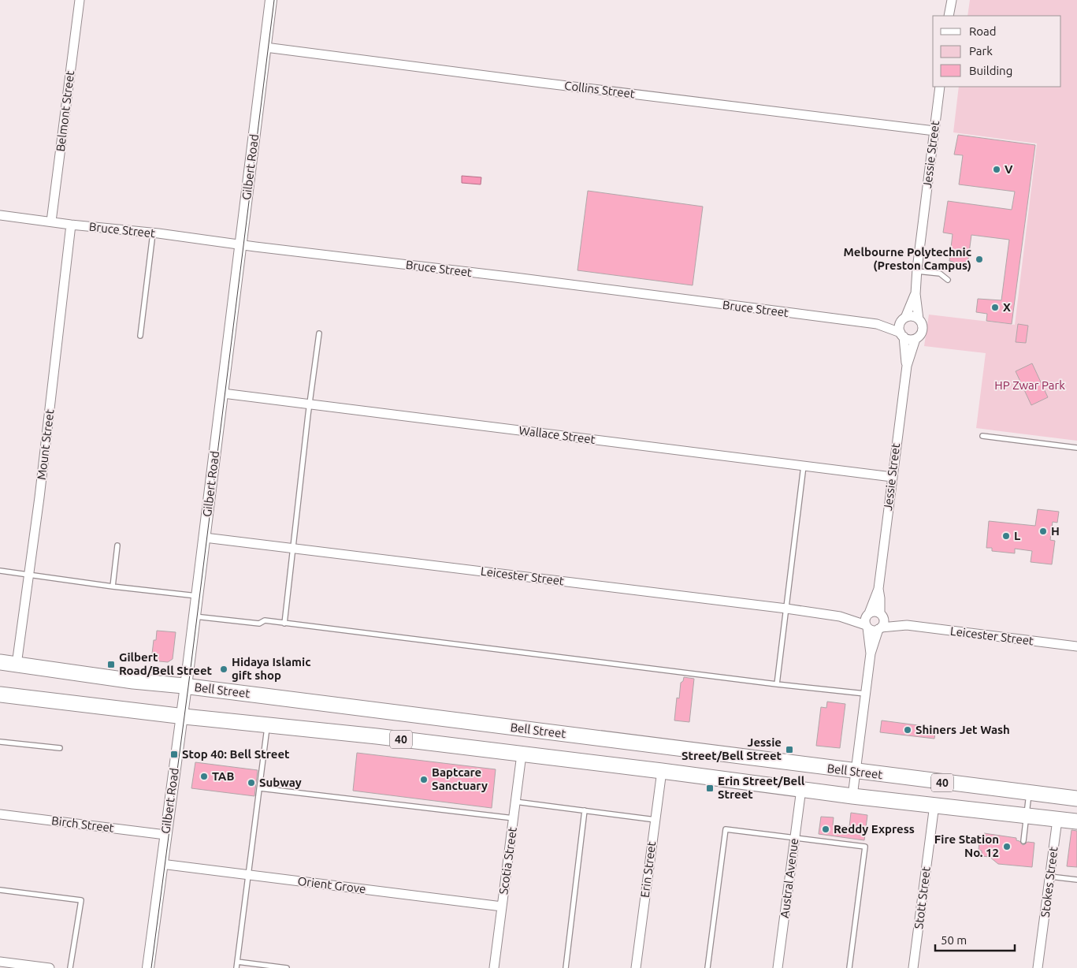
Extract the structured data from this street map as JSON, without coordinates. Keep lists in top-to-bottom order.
{
  "streets": {
    "highway": ["Bell Street", "40"],
    "street": [
      "Collins Street",
      "Belmont Street",
      "Jessie Street",
      "Gilbert Road",
      "Bruce Street",
      "Wallace Street",
      "Mount Street",
      "Leicester Street",
      "Birch Street",
      "Scotia Street",
      "Erin Street",
      "Austral Avenue",
      "Stokes Street",
      "Orient Grove",
      "Stott Street"
    ]
  },
  "crossings": [
    ["Collins Street", "Jessie Street"],
    ["Collins Street", "Gilbert Road"],
    ["Belmont Street", "Bruce Street"],
    ["Jessie Street", "Bruce Street"],
    ["Jessie Street", "Wallace Street"],
    ["Jessie Street", "Leicester Street"],
    ["Gilbert Road", "Bruce Street"],
    ["Gilbert Road", "Wallace Street"],
    ["Gilbert Road", "Leicester Street"],
    ["Gilbert Road", "Bell Street"],
    ["Gilbert Road", "Birch Street"],
    ["Gilbert Road", "Orient Grove"],
    ["Bruce Street", "Mount Street"],
    ["Mount Street", "Bell Street"],
    ["Bell Street", "Scotia Street"],
    ["Bell Street", "Erin Street"],
    ["Bell Street", "Austral Avenue"],
    ["Bell Street", "Stokes Street"],
    ["Bell Street", "Stott Street"],
    ["Scotia Street", "Orient Grove"]
  ],
  "parks": ["HP Zwar Park"],
  "places": {
    "other": [
      "V",
      "Melbourne Polytechnic (Preston Campus)",
      "X",
      "H",
      "L",
      "Hidaya Islamic gift shop",
      "Shiners Jet Wash",
      "TAB",
      "Baptcare Sanctuary",
      "Subway",
      "Reddy Express",
      "Fire Station No. 12"
    ],
    "transit": [
      "Gilbert Road/Bell Street",
      "Jessie Street/Bell Street",
      "Stop 40: Bell Street",
      "Erin Street/Bell Street"
    ]
  },
  "legend": ["Road", "Park", "Building"],
  "scale_bar": "50 m"
}
